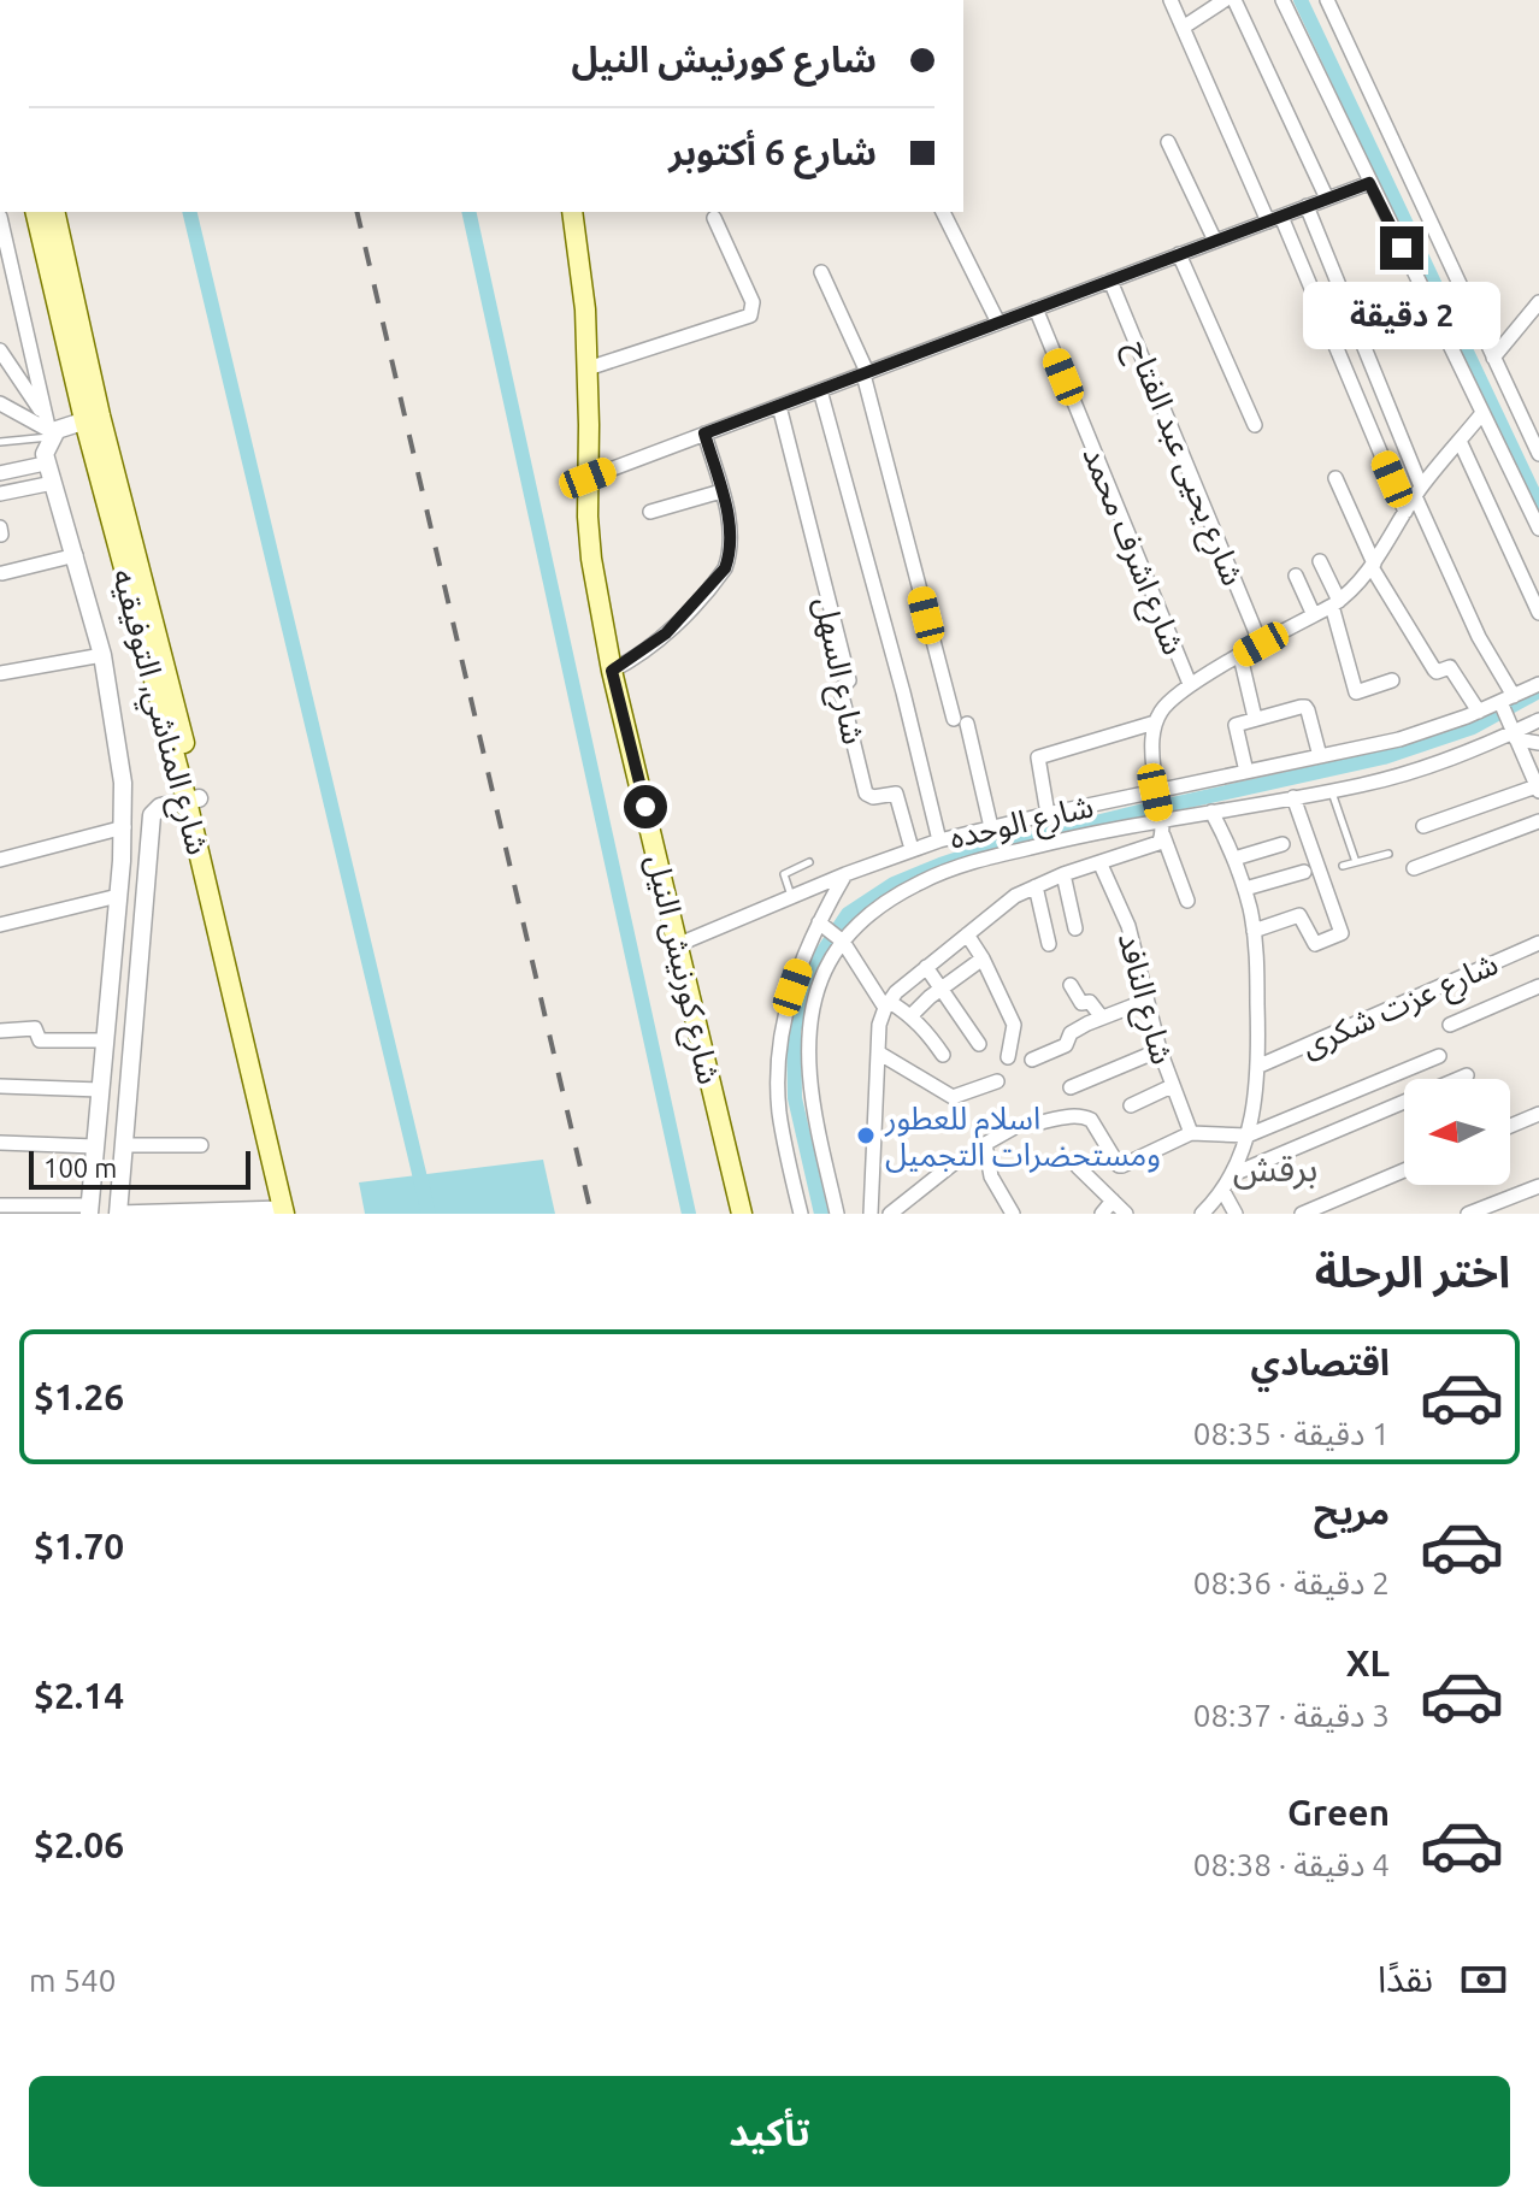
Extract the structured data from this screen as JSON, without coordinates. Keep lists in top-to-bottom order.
{
  "streets": {
    "main road": ["شارع المناشي, التوفيقيه", "شارع كورنيش النيل"],
    "street": [
      "شارع يحيى عبد الفتاح",
      "شارع اشرف محمد",
      "شارع السهل",
      "شارع الوحده",
      "شارع النافد",
      "شارع عزت شكرى"
    ]
  },
  "crossings": [
    ["شارع السهل", "شارع الوحده"],
    ["شارع الوحده", "شارع كورنيش النيل"]
  ],
  "districts": ["برقش"],
  "places": ["اسلام للعطور ومستحضرات التجميل"],
  "scale_bar": "100 m",
  "north": "left",
  "page": {
    "banner": ["شارع كورنيش النيل", "شارع 6 أكتوبر"],
    "bubble": "2 دقيقة",
    "scale": "100 m",
    "heading": "اختر الرحلة",
    "list": [
      {
        "name": "اقتصادي",
        "note": "1 دقيقة · 08:35",
        "value": "$1.26"
      },
      {
        "name": "مريح",
        "note": "2 دقيقة · 08:36",
        "value": "$1.70"
      },
      {
        "name": "XL",
        "note": "3 دقيقة · 08:37",
        "value": "$2.14"
      },
      {
        "name": "Green",
        "note": "4 دقيقة · 08:38",
        "value": "$2.06"
      }
    ],
    "pay": ["نقدًا", "540 m"],
    "buttons": "تأكيد"
  }
}
